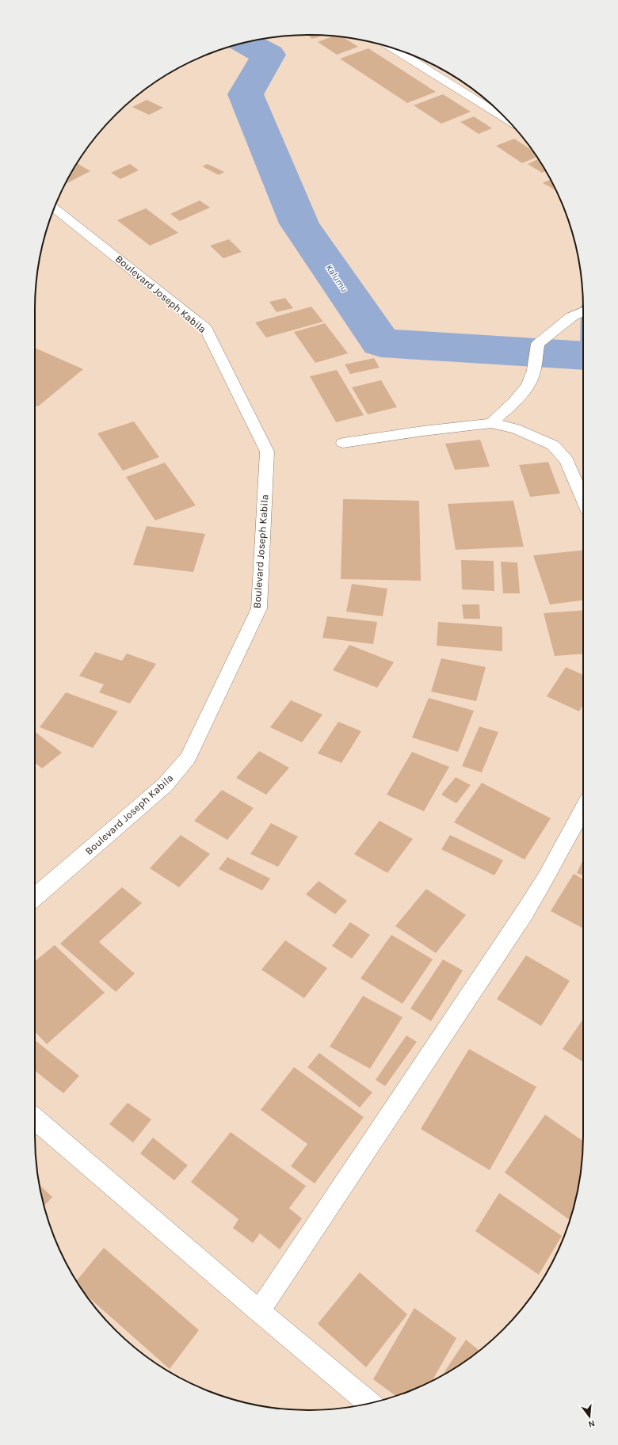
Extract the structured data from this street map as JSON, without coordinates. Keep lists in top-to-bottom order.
{
  "streets": {
    "main road": ["Boulevard Joseph Kabila"]
  },
  "water": ["Kalumu"],
  "north": "bottom"
}
